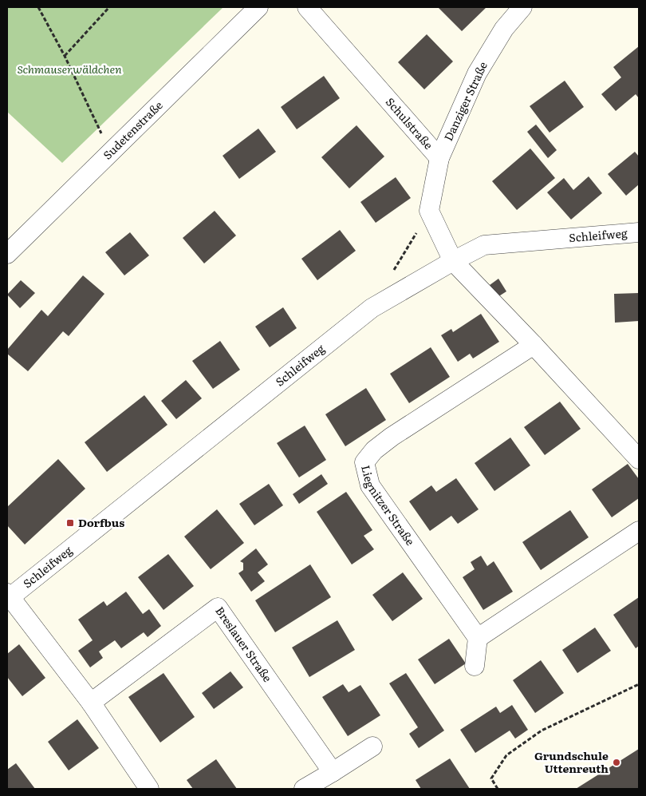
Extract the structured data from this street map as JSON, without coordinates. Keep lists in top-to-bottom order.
{
  "streets": {
    "street": [
      "Danziger Straße",
      "Schulstraße",
      "Sudetenstraße",
      "Schleifweg",
      "Liegnitzer Straße",
      "Breslauer Straße"
    ]
  },
  "crossings": [
    ["Danziger Straße", "Schulstraße"]
  ],
  "parks": ["Schmauserwäldchen"],
  "places": {
    "transit": ["Dorfbus"],
    "other": ["Grundschule Uttenreuth"]
  }
}
